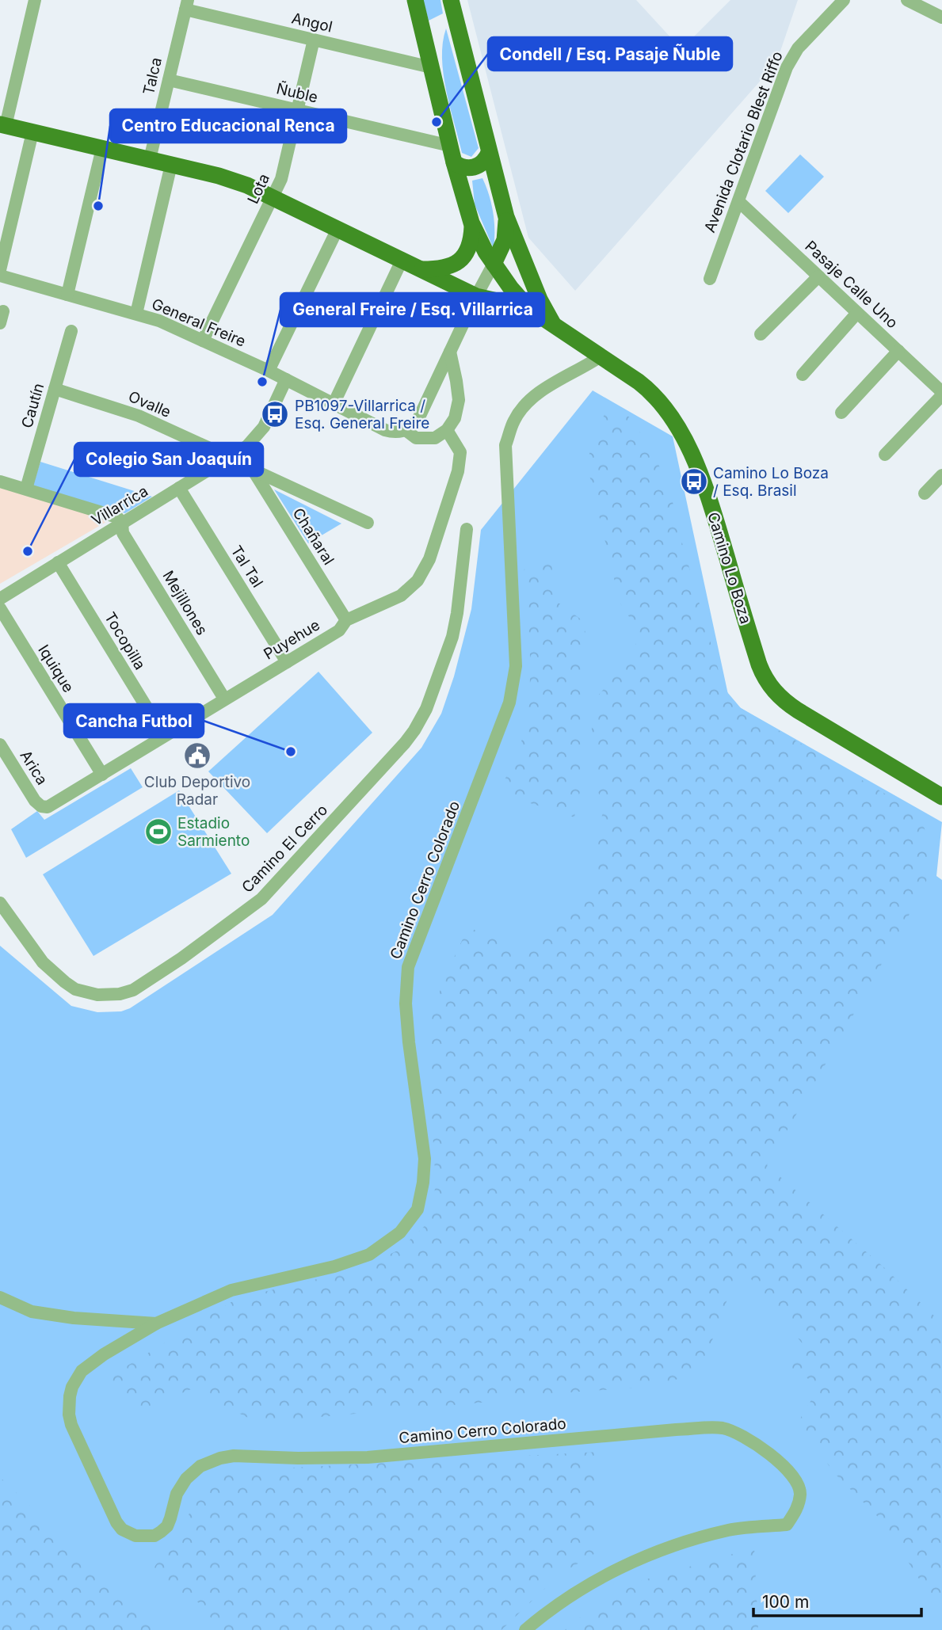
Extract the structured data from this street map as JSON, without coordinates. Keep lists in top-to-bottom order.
{
  "streets": {
    "main road": ["Camino Lo Boza"],
    "street": [
      "Angol",
      "Talca",
      "Ñuble",
      "Avenida Clotario Blest Riffo",
      "Lota",
      "Pasaje Calle Uno",
      "General Freire",
      "Ovalle",
      "Cautín",
      "Villarrica",
      "Chañaral",
      "Tal Tal",
      "Mejillones",
      "Puyehue",
      "Tocopilla",
      "Iquique",
      "Arica",
      "Camino El Cerro",
      "Camino Cerro Colorado"
    ]
  },
  "crossings": [
    ["Angol", "Talca"],
    ["Angol", "Lota"],
    ["Talca", "Ñuble"],
    ["Talca", "Camino Lo Boza"],
    ["Ñuble", "Lota"],
    ["Avenida Clotario Blest Riffo", "Pasaje Calle Uno"],
    ["Lota", "General Freire"],
    ["Lota", "Camino Lo Boza"],
    ["General Freire", "Villarrica"],
    ["General Freire", "Puyehue"],
    ["Ovalle", "Cautín"],
    ["Ovalle", "Villarrica"],
    ["Villarrica", "Chañaral"],
    ["Villarrica", "Tal Tal"],
    ["Villarrica", "Mejillones"],
    ["Villarrica", "Tocopilla"],
    ["Chañaral", "Puyehue"],
    ["Tal Tal", "Puyehue"],
    ["Camino Lo Boza", "Camino Cerro Colorado"],
    ["Mejillones", "Puyehue"],
    ["Puyehue", "Tocopilla"],
    ["Puyehue", "Iquique"],
    ["Puyehue", "Arica"]
  ],
  "places": {
    "other": [
      "Condell / Esq. Pasaje Ñuble",
      "Centro Educacional Renca",
      "General Freire / Esq. Villarrica",
      "Colegio San Joaquín",
      "Cancha Futbol"
    ],
    "bus stop": ["PB1097-Villarrica / Esq. General Freire", "Camino Lo Boza / Esq. Brasil"],
    "public building": ["Club Deportivo Radar"],
    "sports": ["Estadio Sarmiento"]
  },
  "scale_bar": "100 m"
}
